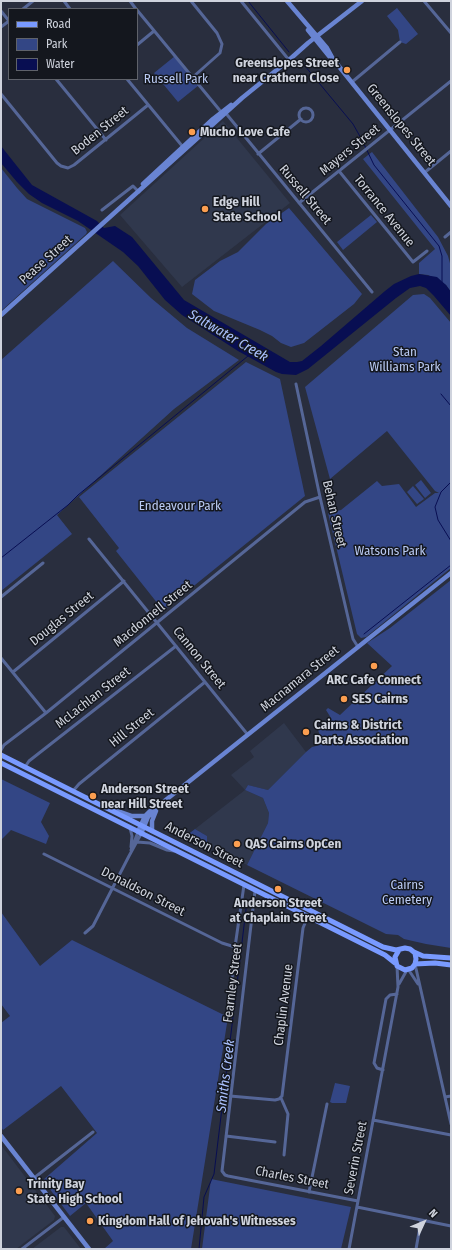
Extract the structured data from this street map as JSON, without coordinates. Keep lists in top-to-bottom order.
{
  "streets": {
    "main road": ["Anderson Street"],
    "street": [
      "Greenslopes Street",
      "Boden Street",
      "Mayers Street",
      "Russell Street",
      "Torrance Avenue",
      "Pease Street",
      "Behan Street",
      "Macdonnell Street",
      "Douglas Street",
      "Cannon Street",
      "Macnamara Street",
      "McLachlan Street",
      "Hill Street",
      "Donaldson Street",
      "Fearnley Street",
      "Chaplin Avenue",
      "Severin Street",
      "Charles Street"
    ]
  },
  "crossings": [
    ["Greenslopes Street", "Mayers Street"],
    ["Greenslopes Street", "Pease Street"],
    ["Mayers Street", "Russell Street"],
    ["Mayers Street", "Torrance Avenue"],
    ["Russell Street", "Pease Street"],
    ["Behan Street", "Macdonnell Street"],
    ["Behan Street", "Macnamara Street"],
    ["Macdonnell Street", "Cannon Street"],
    ["Douglas Street", "Cannon Street"],
    ["Cannon Street", "Macnamara Street"],
    ["Cannon Street", "McLachlan Street"],
    ["Cannon Street", "Hill Street"],
    ["Macnamara Street", "Anderson Street"],
    ["McLachlan Street", "Anderson Street"],
    ["Hill Street", "Anderson Street"],
    ["Anderson Street", "Fearnley Street"],
    ["Anderson Street", "Chaplin Avenue"],
    ["Anderson Street", "Severin Street"],
    ["Donaldson Street", "Fearnley Street"],
    ["Fearnley Street", "Charles Street"],
    ["Severin Street", "Charles Street"]
  ],
  "water": ["Saltwater Creek", "Smiths Creek"],
  "parks": [
    "Russell Park",
    "Stan Williams Park",
    "Endeavour Park",
    "Watsons Park",
    "Cairns Cemetery"
  ],
  "places": [
    "Greenslopes Street near Crathern Close",
    "Mucho Love Cafe",
    "Edge Hill State School",
    "ARC Cafe Connect",
    "SES Cairns",
    "Cairns & District Darts Association",
    "Anderson Street near Hill Street",
    "QAS Cairns OpCen",
    "Anderson Street at Chaplain Street",
    "Trinity Bay State High School",
    "Kingdom Hall of Jehovah's Witnesses"
  ],
  "legend": ["Road", "Park", "Water"],
  "north": "top right"
}
